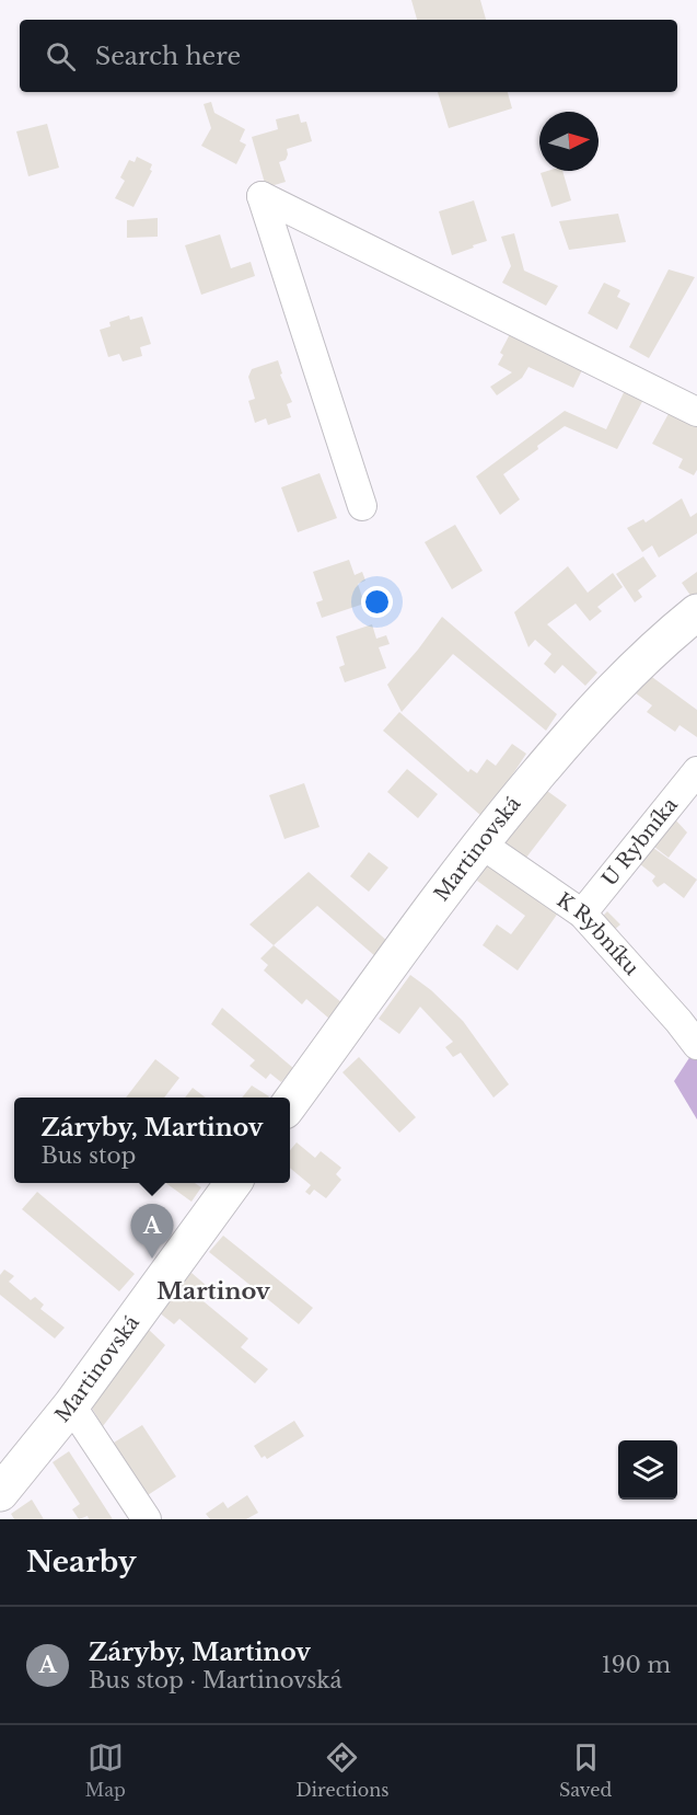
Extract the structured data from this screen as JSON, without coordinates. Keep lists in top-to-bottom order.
{
  "streets": {
    "street": ["U Rybníka", "Martinovská", "K Rybníku"]
  },
  "crossings": [
    ["U Rybníka", "K Rybníku"],
    ["Martinovská", "K Rybníku"]
  ],
  "districts": ["Martinov"],
  "north": "right",
  "page": {
    "search": "Search here",
    "popup": ["Záryby, Martinov", "Bus stop"],
    "pins": "A",
    "heading": "Nearby",
    "list": [
      {
        "mark": "A",
        "name": "Záryby, Martinov",
        "note": "Bus stop · Martinovská",
        "value": "190 m"
      }
    ],
    "nav": ["Map", "Directions", "Saved"]
  }
}
